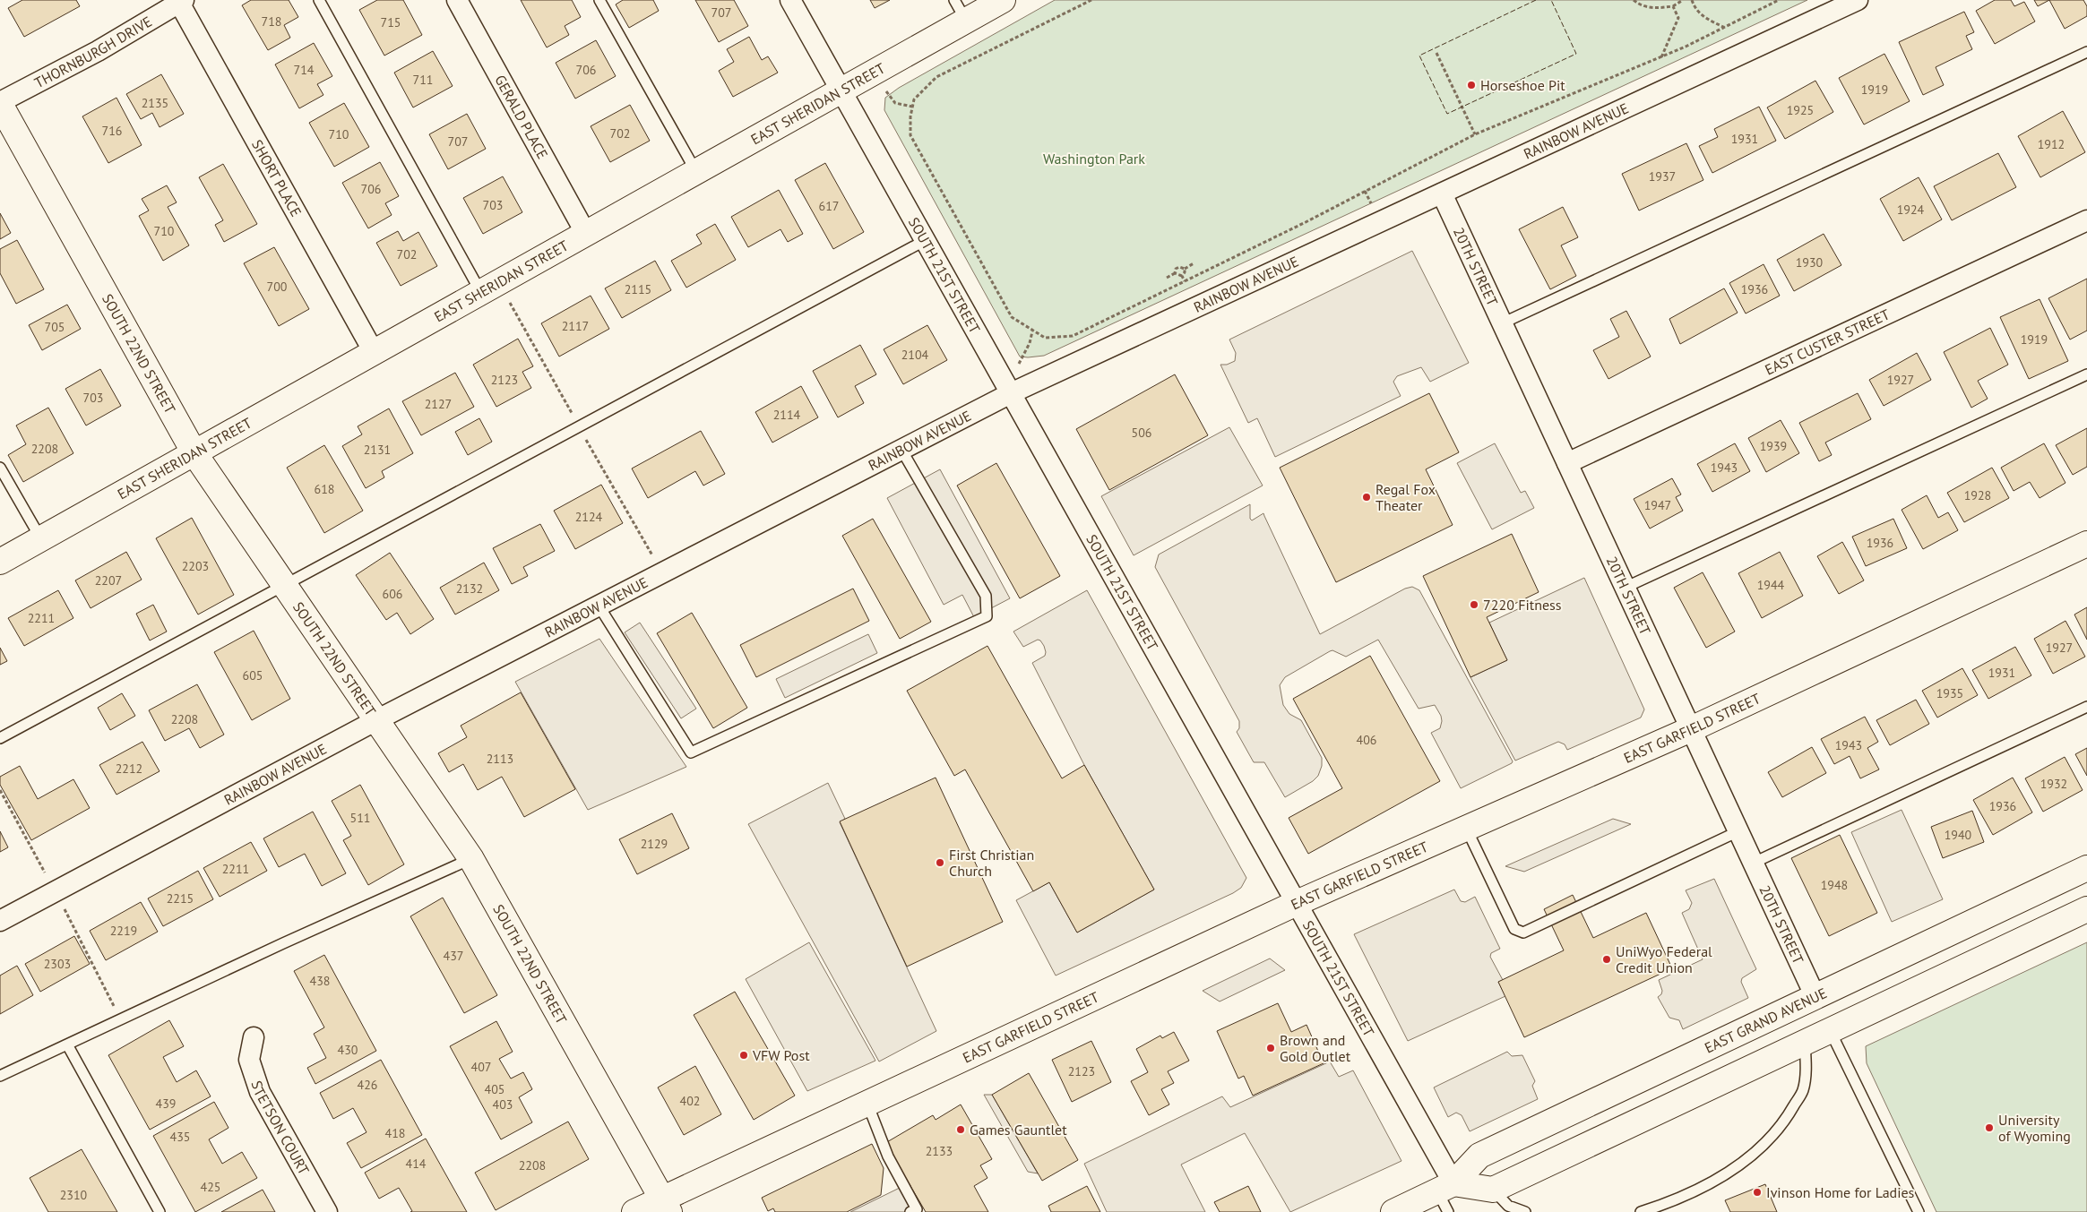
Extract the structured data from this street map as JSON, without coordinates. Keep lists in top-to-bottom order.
{
  "streets": {
    "street": [
      "THORNBURGH DRIVE",
      "EAST SHERIDAN STREET",
      "GERALD PLACE",
      "RAINBOW AVENUE",
      "SHORT PLACE",
      "20TH STREET",
      "SOUTH 21ST STREET",
      "EAST CUSTER STREET",
      "SOUTH 22ND STREET",
      "EAST GARFIELD STREET",
      "EAST GRAND AVENUE",
      "STETSON COURT"
    ]
  },
  "crossings": [
    ["THORNBURGH DRIVE", "SHORT PLACE"],
    ["THORNBURGH DRIVE", "SOUTH 22ND STREET"],
    ["EAST SHERIDAN STREET", "GERALD PLACE"],
    ["EAST SHERIDAN STREET", "SHORT PLACE"],
    ["EAST SHERIDAN STREET", "SOUTH 21ST STREET"],
    ["EAST SHERIDAN STREET", "SOUTH 22ND STREET"],
    ["RAINBOW AVENUE", "20TH STREET"],
    ["RAINBOW AVENUE", "SOUTH 21ST STREET"],
    ["RAINBOW AVENUE", "SOUTH 22ND STREET"],
    ["20TH STREET", "EAST CUSTER STREET"],
    ["20TH STREET", "EAST GARFIELD STREET"],
    ["20TH STREET", "EAST GRAND AVENUE"],
    ["SOUTH 21ST STREET", "EAST GARFIELD STREET"],
    ["SOUTH 21ST STREET", "EAST GRAND AVENUE"],
    ["SOUTH 22ND STREET", "EAST GARFIELD STREET"]
  ],
  "parks": ["Washington Park"],
  "places": [
    "Horseshoe Pit",
    "Regal Fox Theater",
    "7220 Fitness",
    "First Christian Church",
    "UniWyo Federal Credit Union",
    "Brown and Gold Outlet",
    "VFW Post",
    "University of Wyoming",
    "Games Gauntlet",
    "Ivinson Home for Ladies"
  ],
  "house_numbers": [
    "707",
    "718",
    "715",
    "714",
    "706",
    "711",
    "1919",
    "2135",
    "1925",
    "716",
    "702",
    "710",
    "1931",
    "707",
    "1912",
    "1937",
    "706",
    "703",
    "617",
    "1924",
    "710",
    "702",
    "1930",
    "700",
    "2115",
    "1936",
    "2117",
    "705",
    "1919",
    "2104",
    "2123",
    "1927",
    "703",
    "2127",
    "2114",
    "506",
    "1939",
    "2208",
    "2131",
    "1943",
    "618",
    "1928",
    "1947",
    "2124",
    "1936",
    "2203",
    "2207",
    "1944",
    "2132",
    "606",
    "2211",
    "1927",
    "1931",
    "605",
    "1935",
    "2208",
    "406",
    "1943",
    "2113",
    "2212",
    "1932",
    "1936",
    "511",
    "1940",
    "2129",
    "2211",
    "1948",
    "2215",
    "2219",
    "437",
    "2303",
    "438",
    "430",
    "407",
    "2123",
    "426",
    "405",
    "402",
    "439",
    "403",
    "418",
    "435",
    "2133",
    "414",
    "2208",
    "425",
    "2310"
  ]
}
